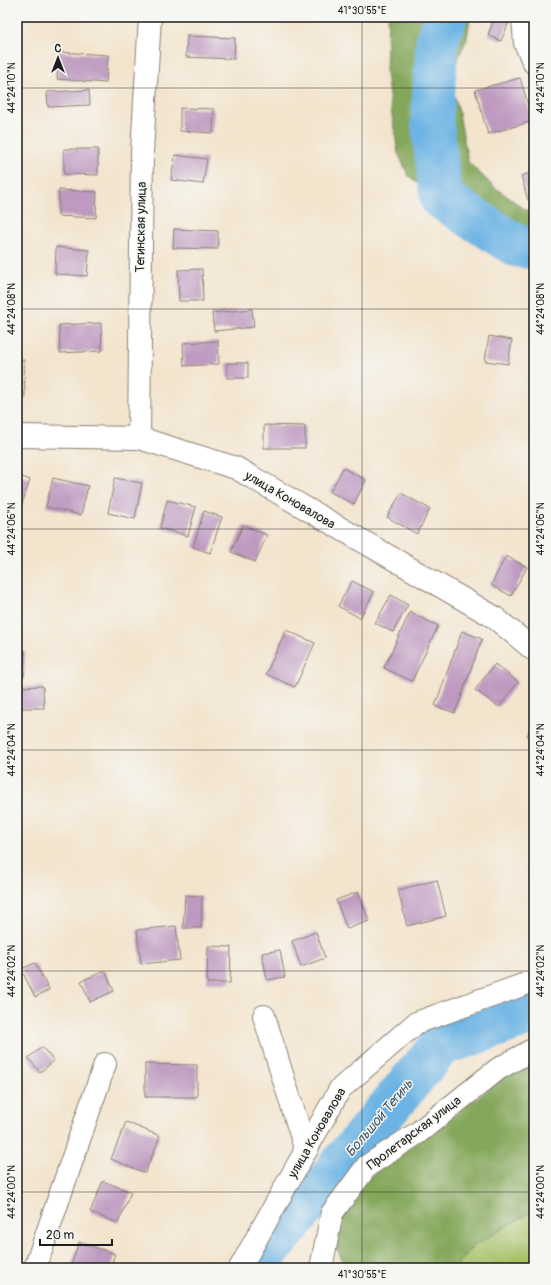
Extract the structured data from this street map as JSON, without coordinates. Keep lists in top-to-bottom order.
{
  "streets": {
    "street": ["Тегинская улица", "улица Коновалова", "Пролетарская улица"]
  },
  "crossings": [
    ["Тегинская улица", "улица Коновалова"]
  ],
  "water": ["Большой Тегинь"],
  "scale_bar": "20 m",
  "north": "top",
  "coordinates": [
    "41°30'55\"E",
    "44°24'10\"N",
    "44°24'08\"N",
    "44°24'06\"N",
    "44°24'04\"N",
    "44°24'02\"N",
    "44°24'00\"N"
  ]
}
